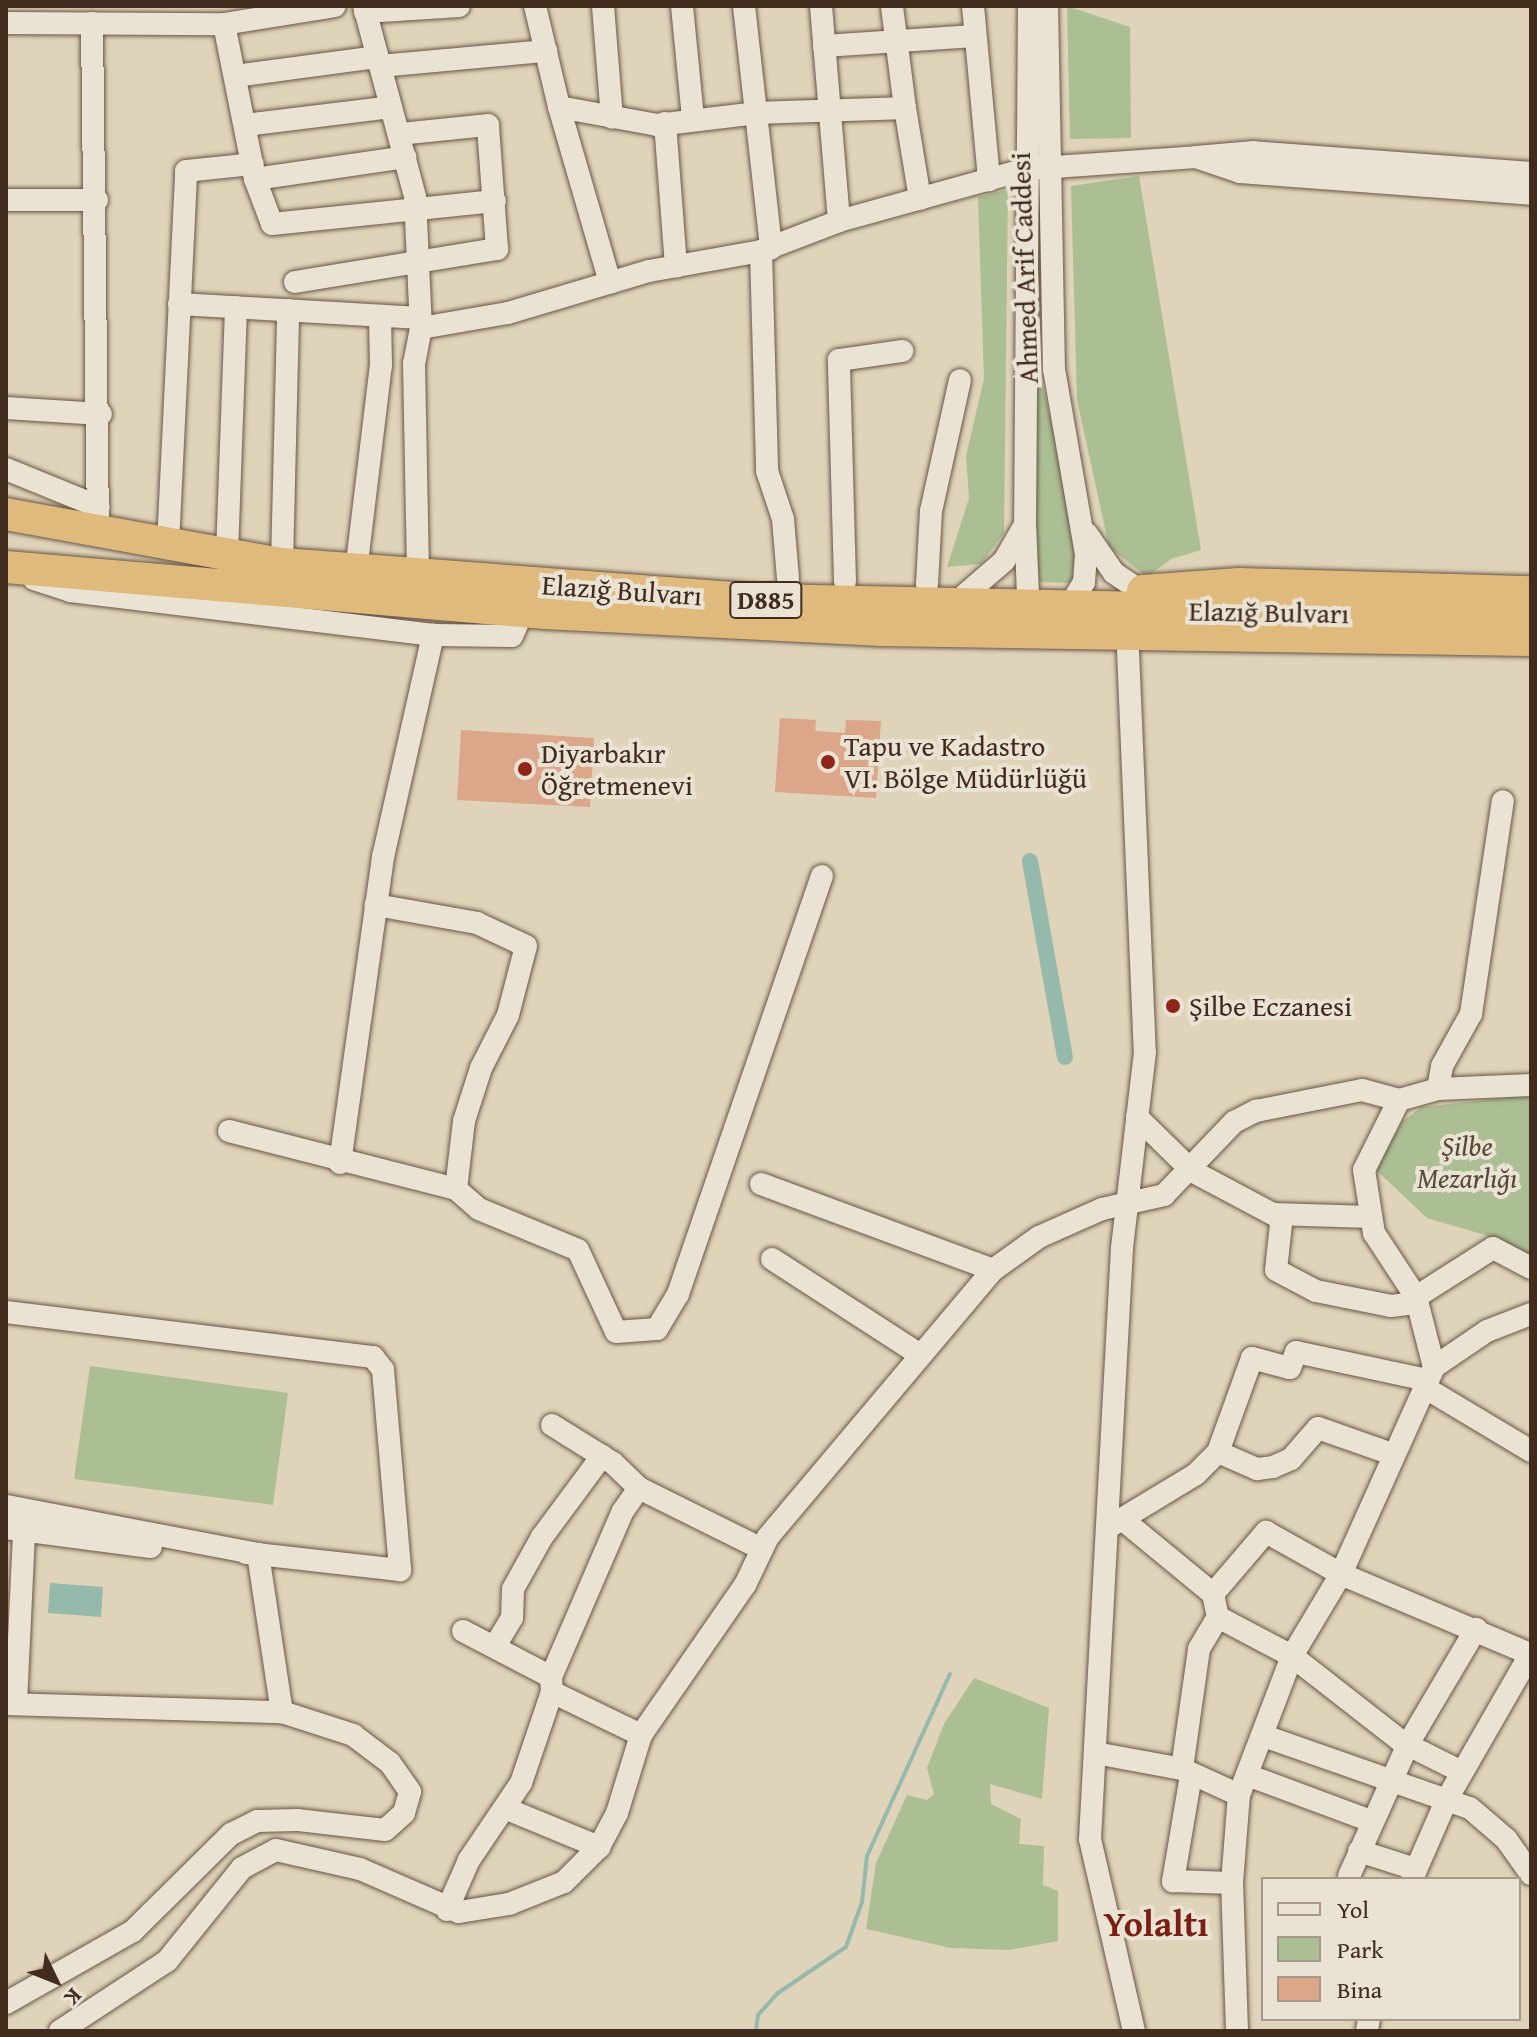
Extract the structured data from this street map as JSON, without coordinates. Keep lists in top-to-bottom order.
{
  "streets": {
    "highway": ["Elazığ Bulvarı", "D885"],
    "street": ["Ahmed Arif Caddesi"]
  },
  "crossings": [
    ["Ahmed Arif Caddesi", "Elazığ Bulvarı"]
  ],
  "districts": ["Yolaltı"],
  "parks": ["Şilbe Mezarlığı"],
  "places": ["Tapu ve Kadastro VI. Bölge Müdürlüğü", "Diyarbakır Öğretmenevi", "Şilbe Eczanesi"],
  "legend": ["Yol", "Park", "Bina"],
  "north": "bottom right"
}
